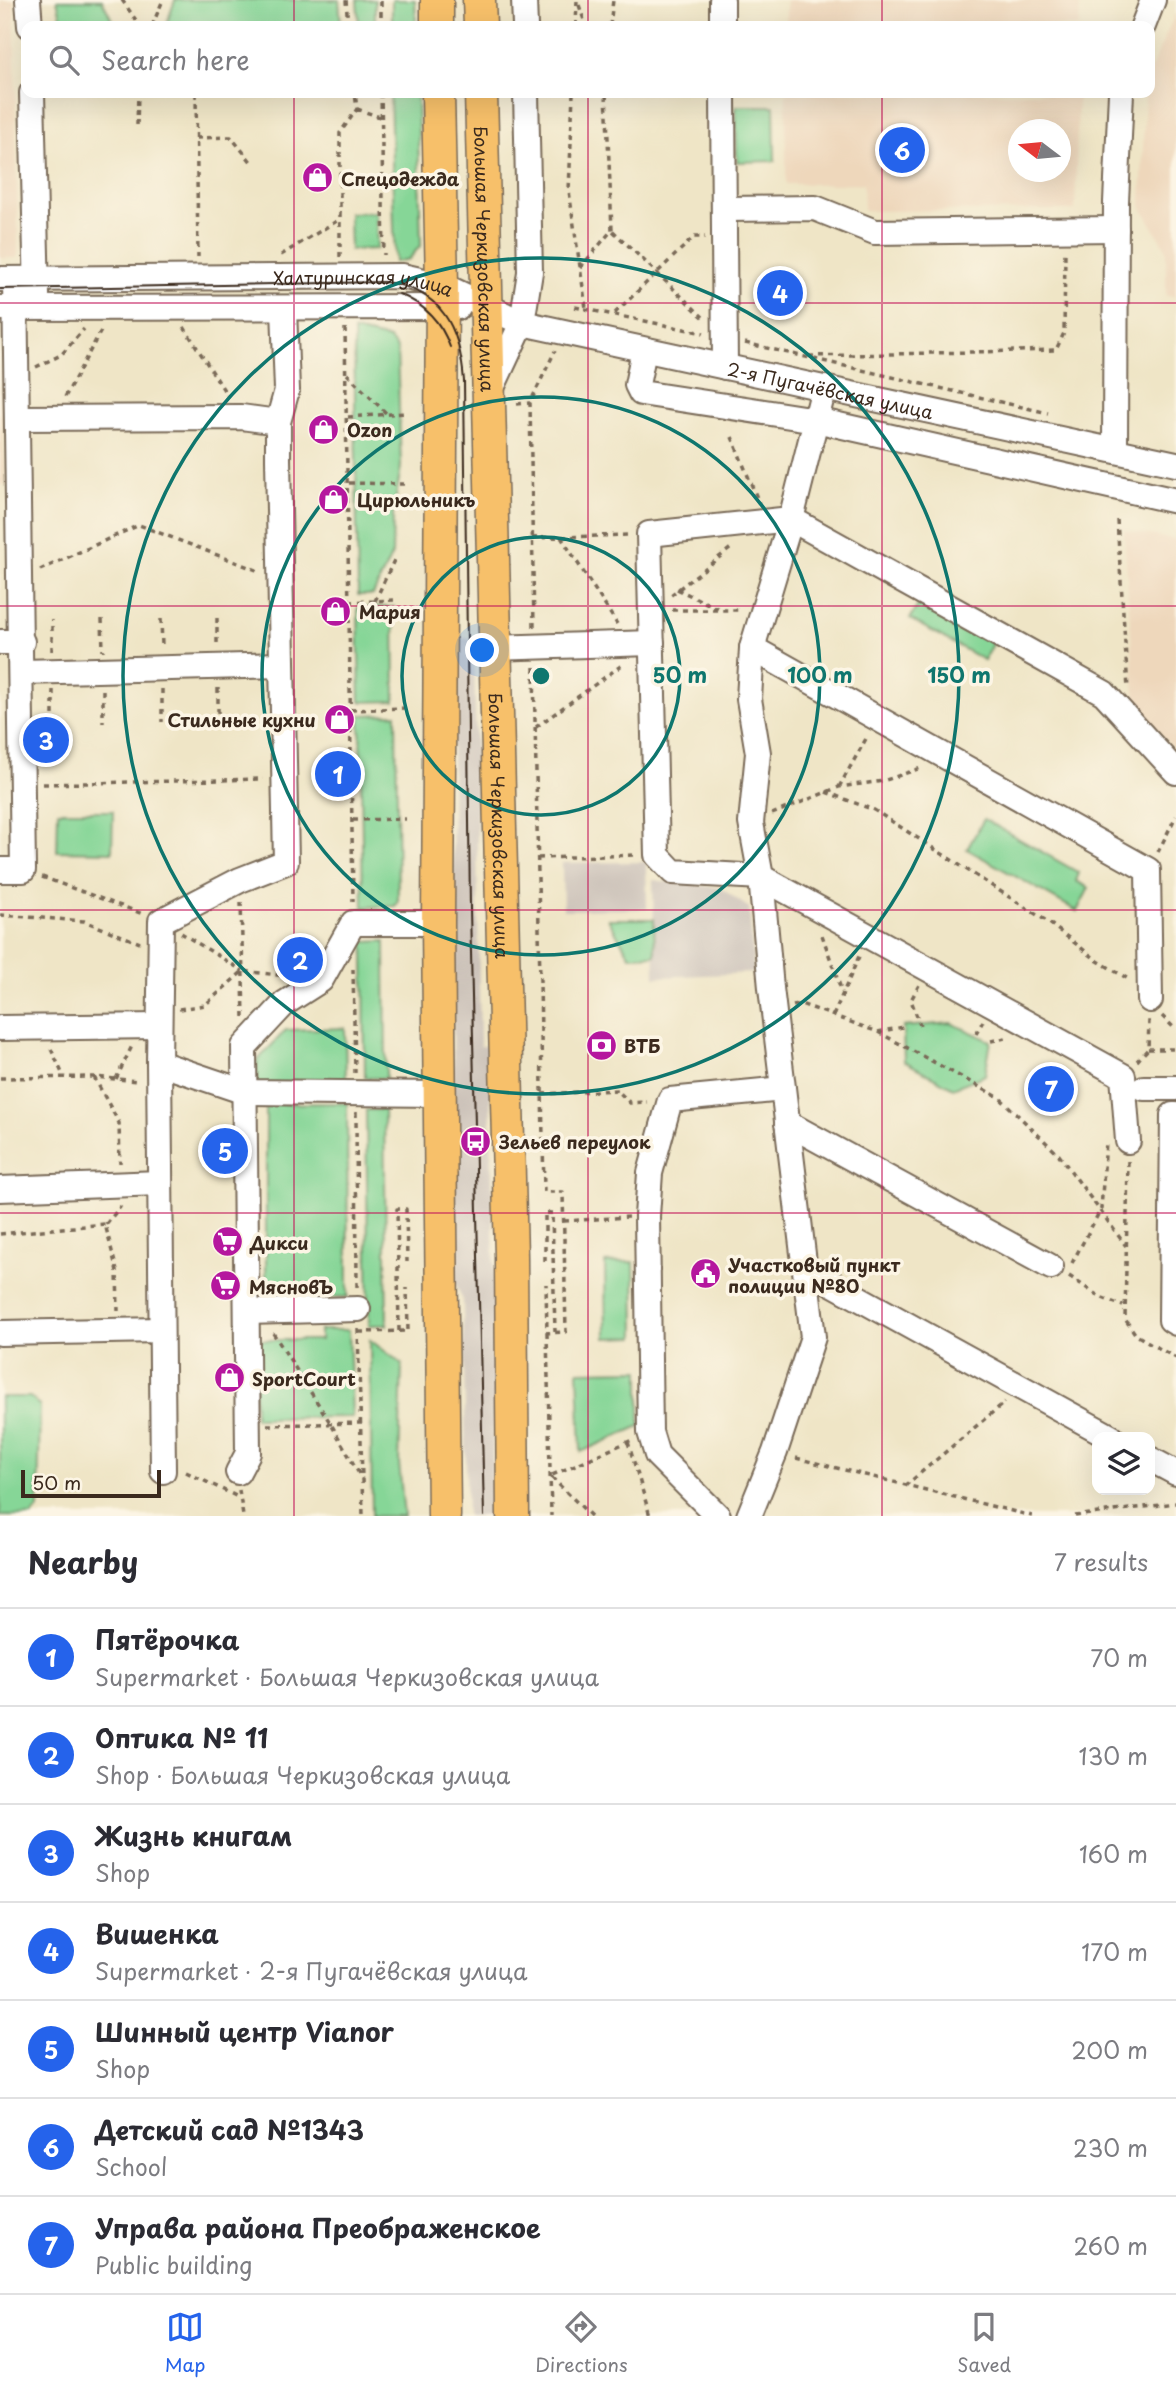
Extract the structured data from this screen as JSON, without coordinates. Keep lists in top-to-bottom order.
{
  "streets": {
    "main road": ["Большая Черкизовская улица"],
    "street": ["Халтуринская улица", "2-я Пугачёвская улица"]
  },
  "crossings": [
    ["Большая Черкизовская улица", "Халтуринская улица"],
    ["Большая Черкизовская улица", "2-я Пугачёвская улица"],
    ["Халтуринская улица", "2-я Пугачёвская улица"]
  ],
  "places": {
    "shop": [
      "Спецодежда",
      "Ozon",
      "Цирюльникъ",
      "Мария",
      "Стильные кухни",
      "SportCourt"
    ],
    "bank": ["ВТБ"],
    "bus stop": ["Зельев переулок"],
    "supermarket": ["Дикси", "МясновЪ"],
    "public building": ["Участковый пункт полиции №80"]
  },
  "scale_bar": "50 m",
  "north": "left",
  "page": {
    "search": "Search here",
    "pins": [
      "6",
      "4",
      "3",
      "1",
      "2",
      "7",
      "5"
    ],
    "scale": "50 m",
    "heading": ["Nearby", "7 results"],
    "list": [
      {
        "mark": "1",
        "name": "Пятёрочка",
        "note": "Supermarket · Большая Черкизовская улица",
        "value": "70 m"
      },
      {
        "mark": "2",
        "name": "Оптика № 11",
        "note": "Shop · Большая Черкизовская улица",
        "value": "130 m"
      },
      {
        "mark": "3",
        "name": "Жизнь книгам",
        "note": "Shop",
        "value": "160 m"
      },
      {
        "mark": "4",
        "name": "Вишенка",
        "note": "Supermarket · 2-я Пугачёвская улица",
        "value": "170 m"
      },
      {
        "mark": "5",
        "name": "Шинный центр Vianor",
        "note": "Shop",
        "value": "200 m"
      },
      {
        "mark": "6",
        "name": "Детский сад №1343",
        "note": "School",
        "value": "230 m"
      },
      {
        "mark": "7",
        "name": "Управа района Преображенское",
        "note": "Public building",
        "value": "260 m"
      }
    ],
    "nav": ["Map", "Directions", "Saved"]
  },
  "rings": ["50 m", "100 m", "150 m"]
}
